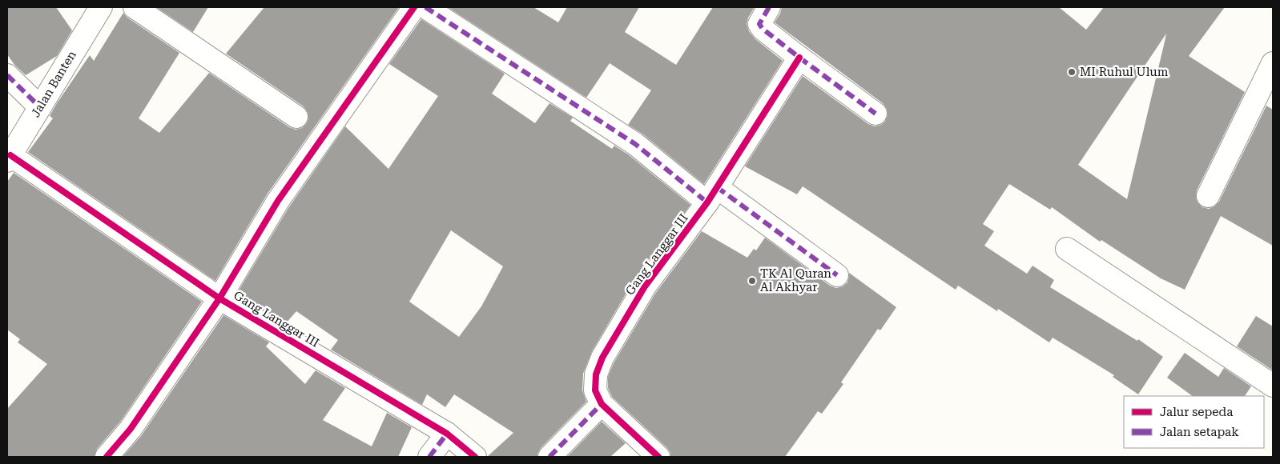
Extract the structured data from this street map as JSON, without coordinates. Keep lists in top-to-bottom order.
{
  "streets": {
    "street": ["Jalan Banten", "Gang Langgar III"]
  },
  "crossings": [
    ["Jalan Banten", "Gang Langgar III"]
  ],
  "places": ["MI Ruhul Ulum", "TK Al Quran Al Akhyar"],
  "legend": ["Jalur sepeda", "Jalan setapak"]
}
